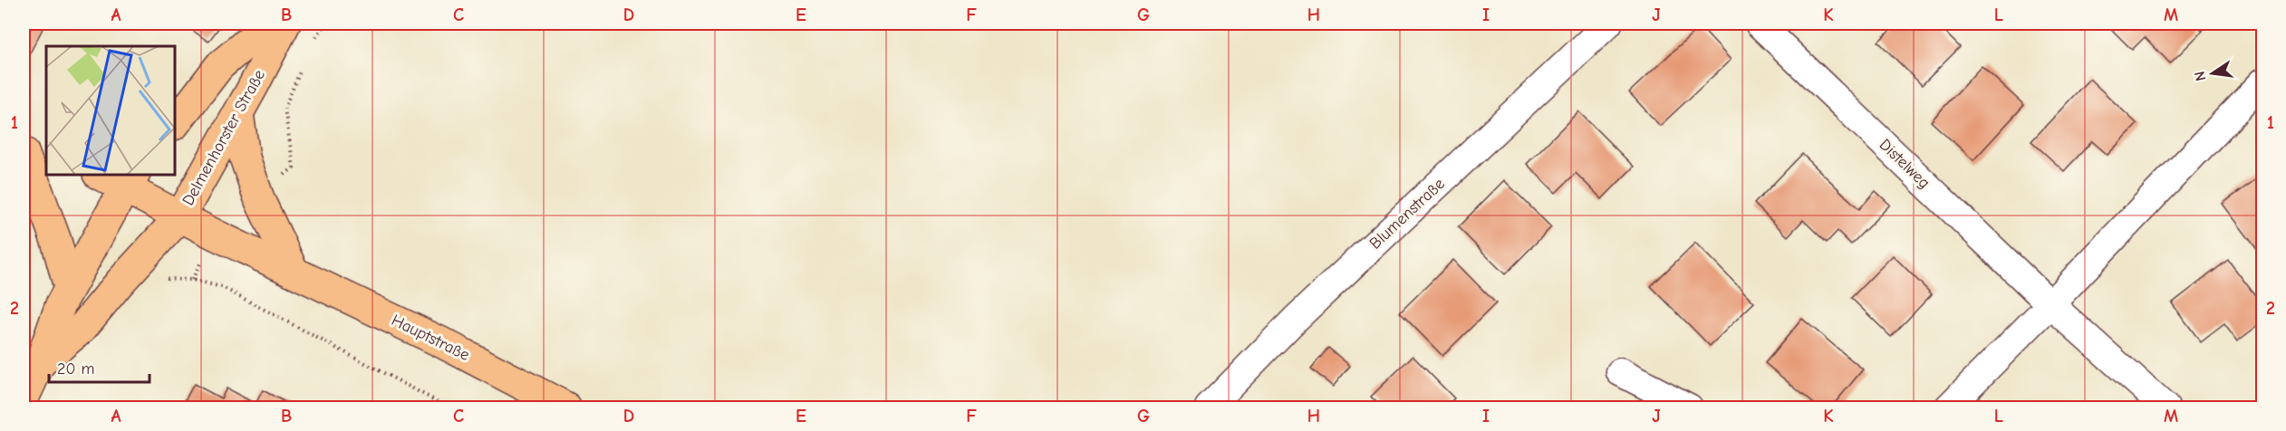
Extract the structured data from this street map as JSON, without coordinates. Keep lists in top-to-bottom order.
{
  "streets": {
    "main road": ["Delmenhorster Straße", "Hauptstraße"],
    "street": ["Distelweg", "Blumenstraße"]
  },
  "crossings": [
    ["Delmenhorster Straße", "Hauptstraße"]
  ],
  "scale_bar": "20 m",
  "north": "left",
  "grid": {
    "columns": [
      "A",
      "B",
      "C",
      "D",
      "E",
      "F",
      "G",
      "H",
      "I",
      "J",
      "K",
      "L",
      "M"
    ],
    "rows": ["1", "2"]
  }
}
